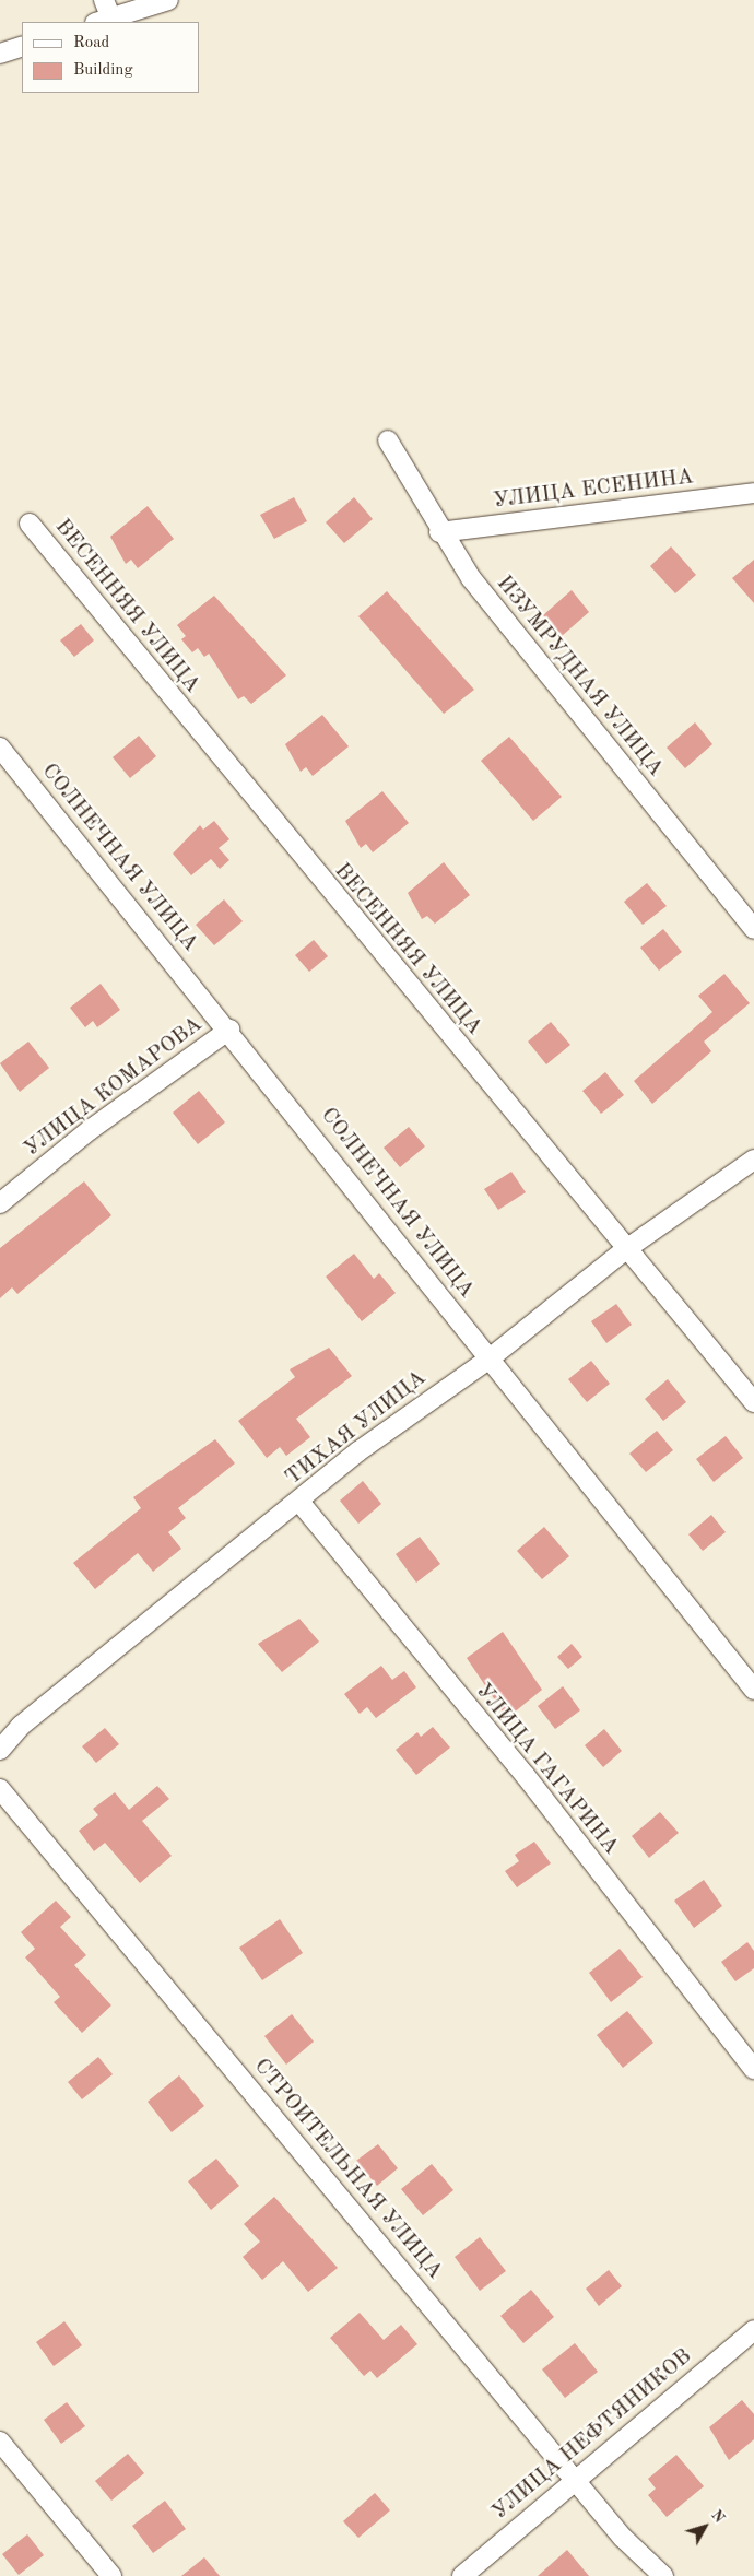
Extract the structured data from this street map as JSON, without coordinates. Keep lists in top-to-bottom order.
{
  "streets": {
    "street": [
      "УЛИЦА ЕСЕНИНА",
      "ВЕСЕННЯЯ УЛИЦА",
      "ИЗУМРУДНАЯ УЛИЦА",
      "СОЛНЕЧНАЯ УЛИЦА",
      "УЛИЦА КОМАРОВА",
      "ТИХАЯ УЛИЦА",
      "УЛИЦА ГАГАРИНА",
      "СТРОИТЕЛЬНАЯ УЛИЦА",
      "УЛИЦА НЕФТЯНИКОВ"
    ]
  },
  "crossings": [
    ["УЛИЦА ЕСЕНИНА", "ИЗУМРУДНАЯ УЛИЦА"],
    ["ВЕСЕННЯЯ УЛИЦА", "ТИХАЯ УЛИЦА"],
    ["СОЛНЕЧНАЯ УЛИЦА", "УЛИЦА КОМАРОВА"],
    ["СОЛНЕЧНАЯ УЛИЦА", "ТИХАЯ УЛИЦА"],
    ["ТИХАЯ УЛИЦА", "УЛИЦА ГАГАРИНА"],
    ["СТРОИТЕЛЬНАЯ УЛИЦА", "УЛИЦА НЕФТЯНИКОВ"]
  ],
  "legend": ["Road", "Building"],
  "north": "top right"
}
